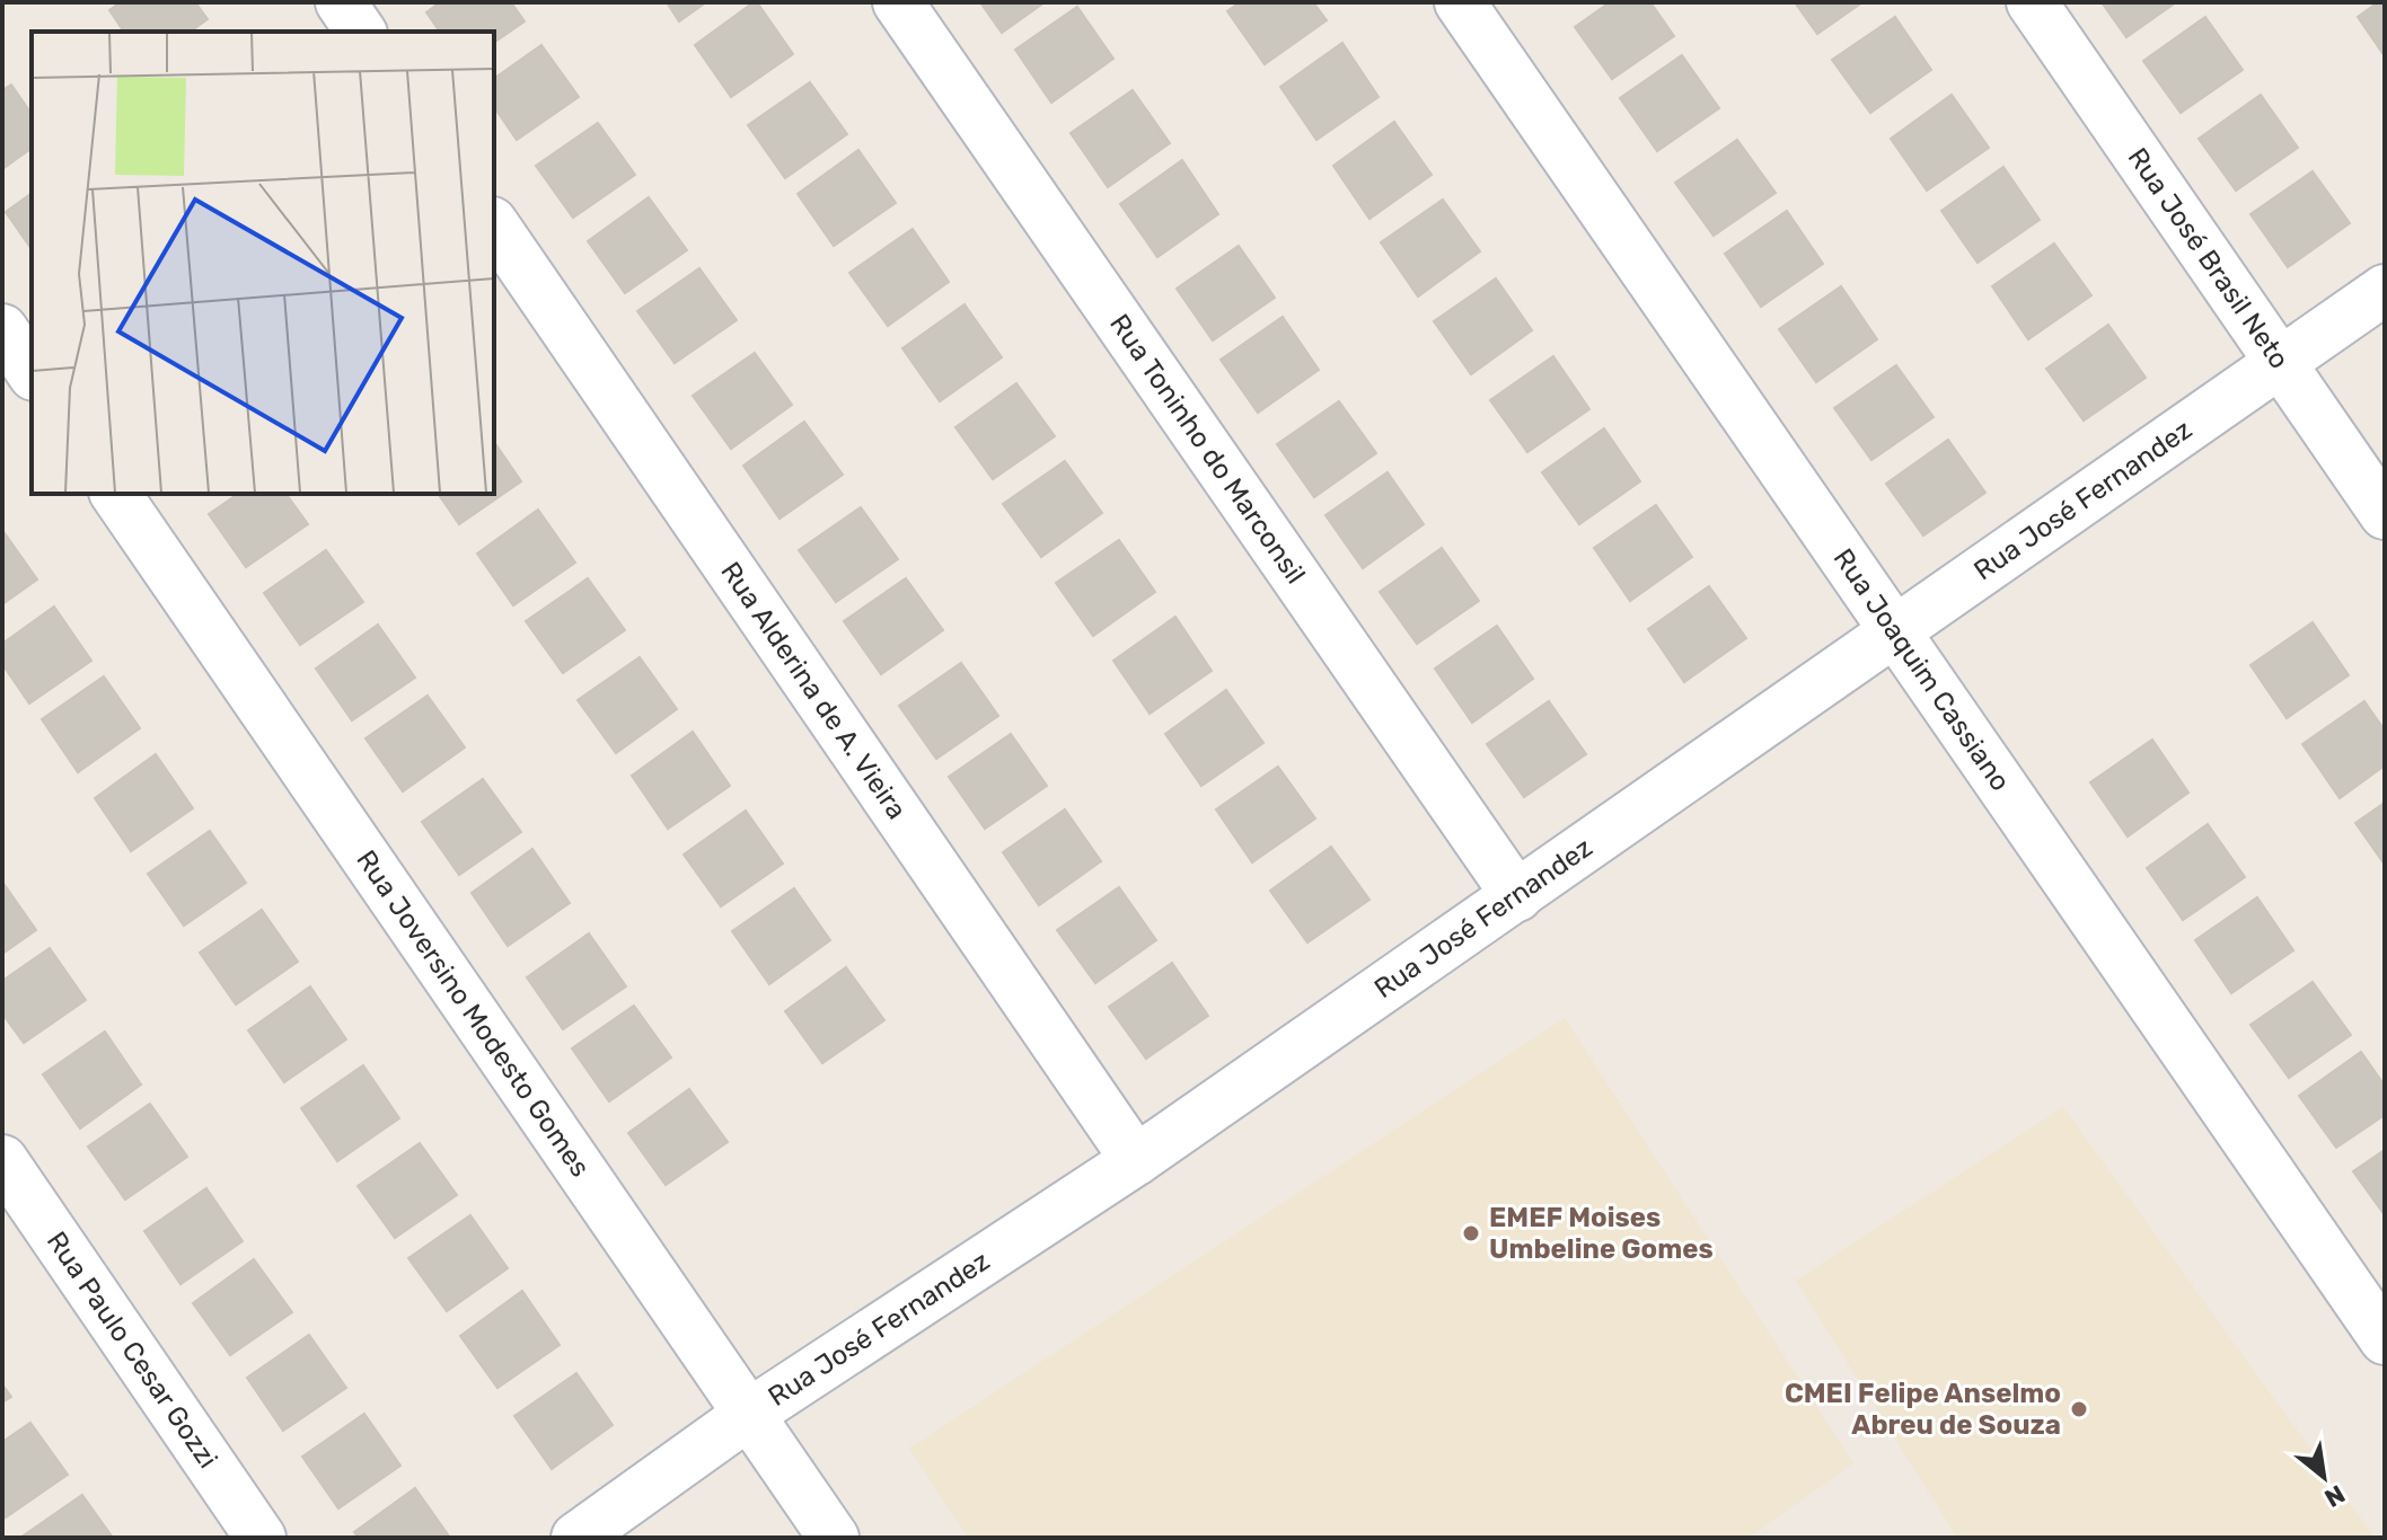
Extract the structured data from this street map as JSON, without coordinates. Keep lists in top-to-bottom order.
{
  "streets": {
    "street": [
      "Rua José Brasil Neto",
      "Rua Toninho do Marconsil",
      "Rua José Fernandez",
      "Rua Joaquim Cassiano",
      "Rua Alderina de A. Vieira",
      "Rua Joversino Modesto Gomes",
      "Rua Paulo Cesar Gozzi"
    ]
  },
  "crossings": [
    ["Rua José Brasil Neto", "Rua José Fernandez"],
    ["Rua Toninho do Marconsil", "Rua José Fernandez"],
    ["Rua José Fernandez", "Rua Joaquim Cassiano"],
    ["Rua José Fernandez", "Rua Alderina de A. Vieira"],
    ["Rua José Fernandez", "Rua Joversino Modesto Gomes"]
  ],
  "places": ["EMEF Moises Umbeline Gomes", "CMEI Felipe Anselmo Abreu de Souza"],
  "north": "bottom right"
}
